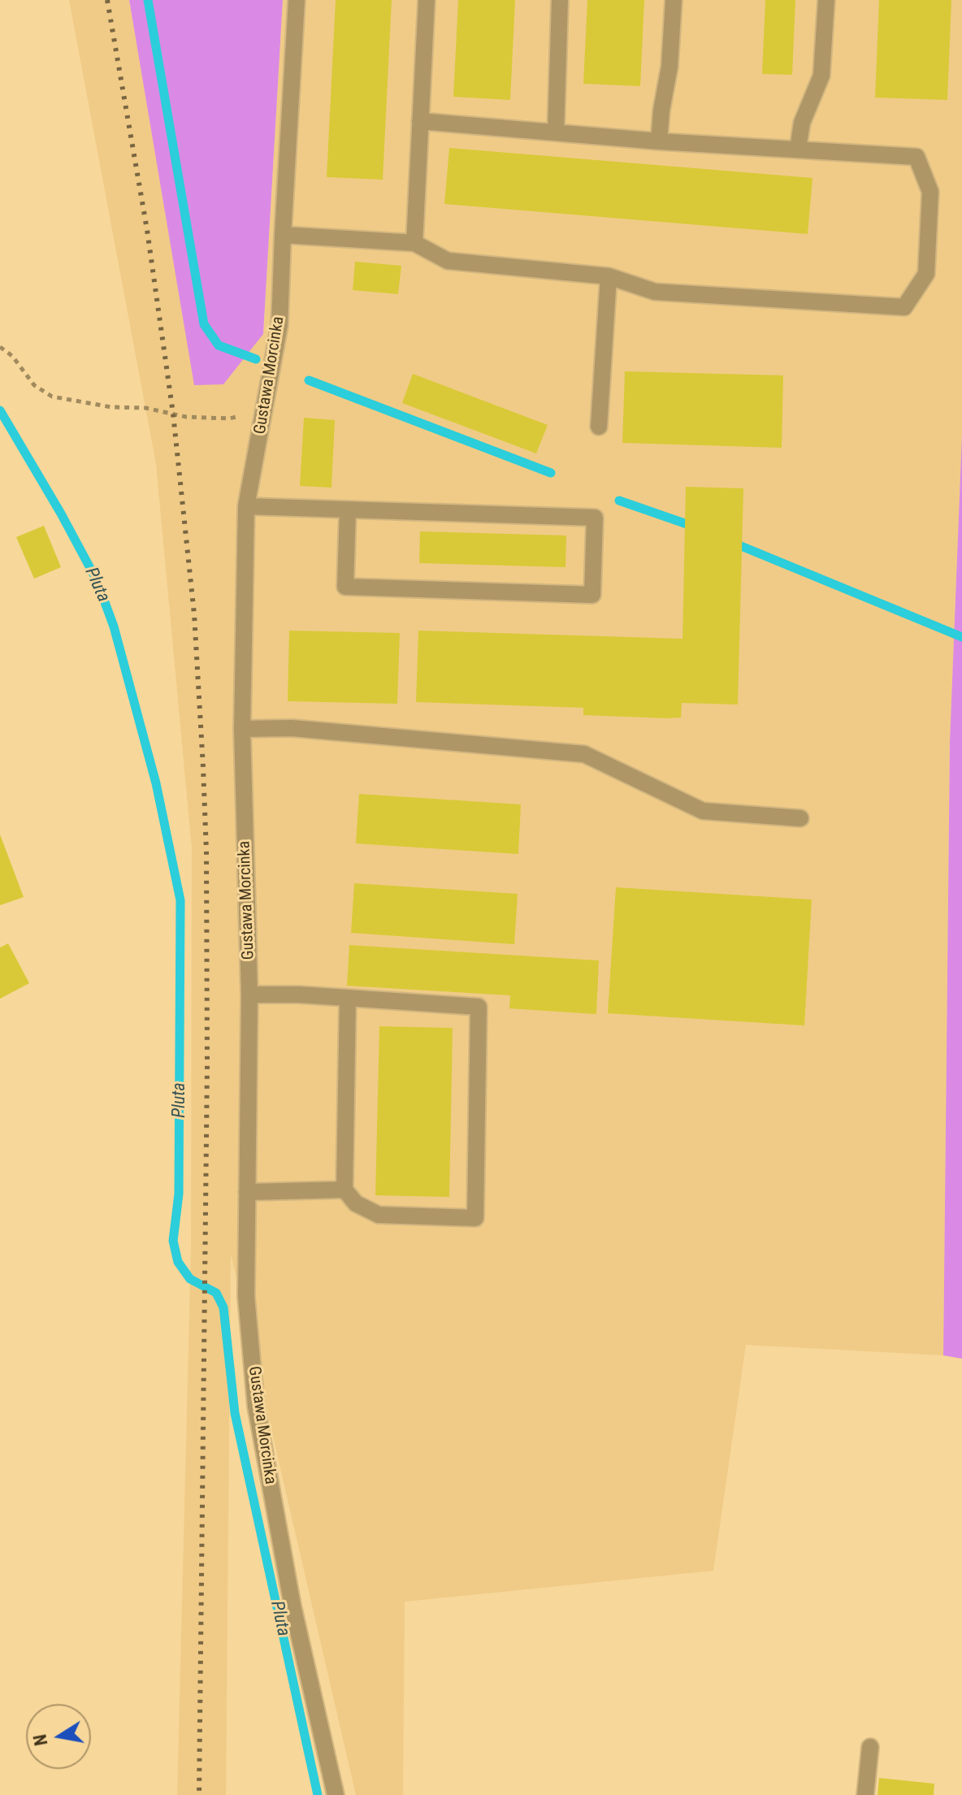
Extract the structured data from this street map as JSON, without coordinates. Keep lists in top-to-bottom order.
{
  "streets": {
    "street": ["Gustawa Morcinka"]
  },
  "water": ["Pluta"],
  "north": "left"
}
